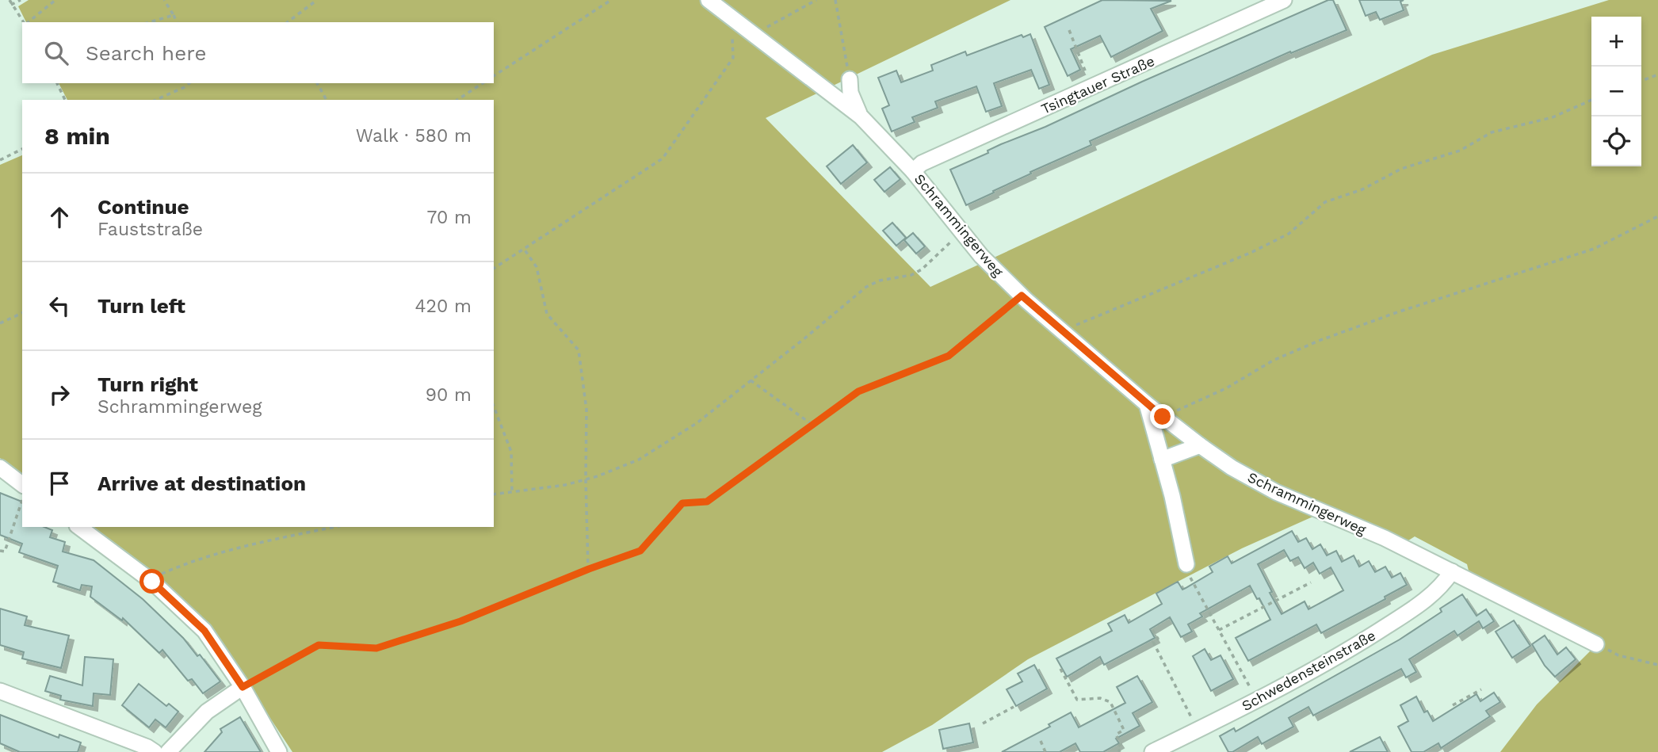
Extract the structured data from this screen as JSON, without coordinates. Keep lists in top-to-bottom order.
{
  "streets": {
    "street": ["Tsingtauer Straße", "Schrammingerweg", "Schwedensteinstraße"]
  },
  "crossings": [
    ["Tsingtauer Straße", "Schrammingerweg"],
    ["Schrammingerweg", "Schwedensteinstraße"]
  ],
  "page": {
    "map_buttons": ["+", "−"],
    "search": "Search here",
    "heading": ["8 min", "Walk · 580 m"],
    "list": [
      ["Continue", "Fauststraße", "70 m"],
      ["Turn left", "420 m"],
      ["Turn right", "Schrammingerweg", "90 m"],
      "Arrive at destination"
    ]
  }
}
